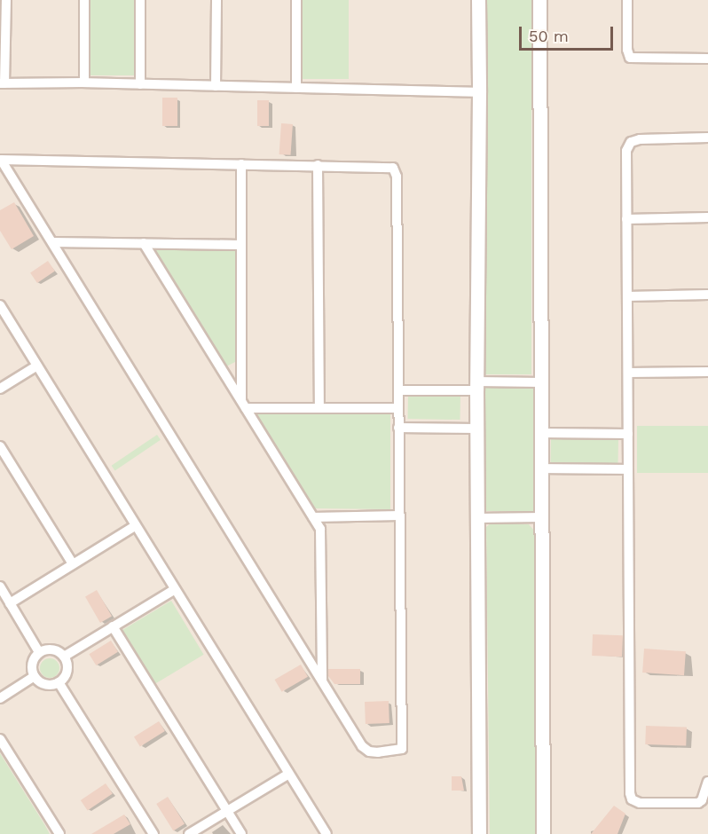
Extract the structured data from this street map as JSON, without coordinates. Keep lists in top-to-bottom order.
{
  "scale_bar": "50 m"
}
